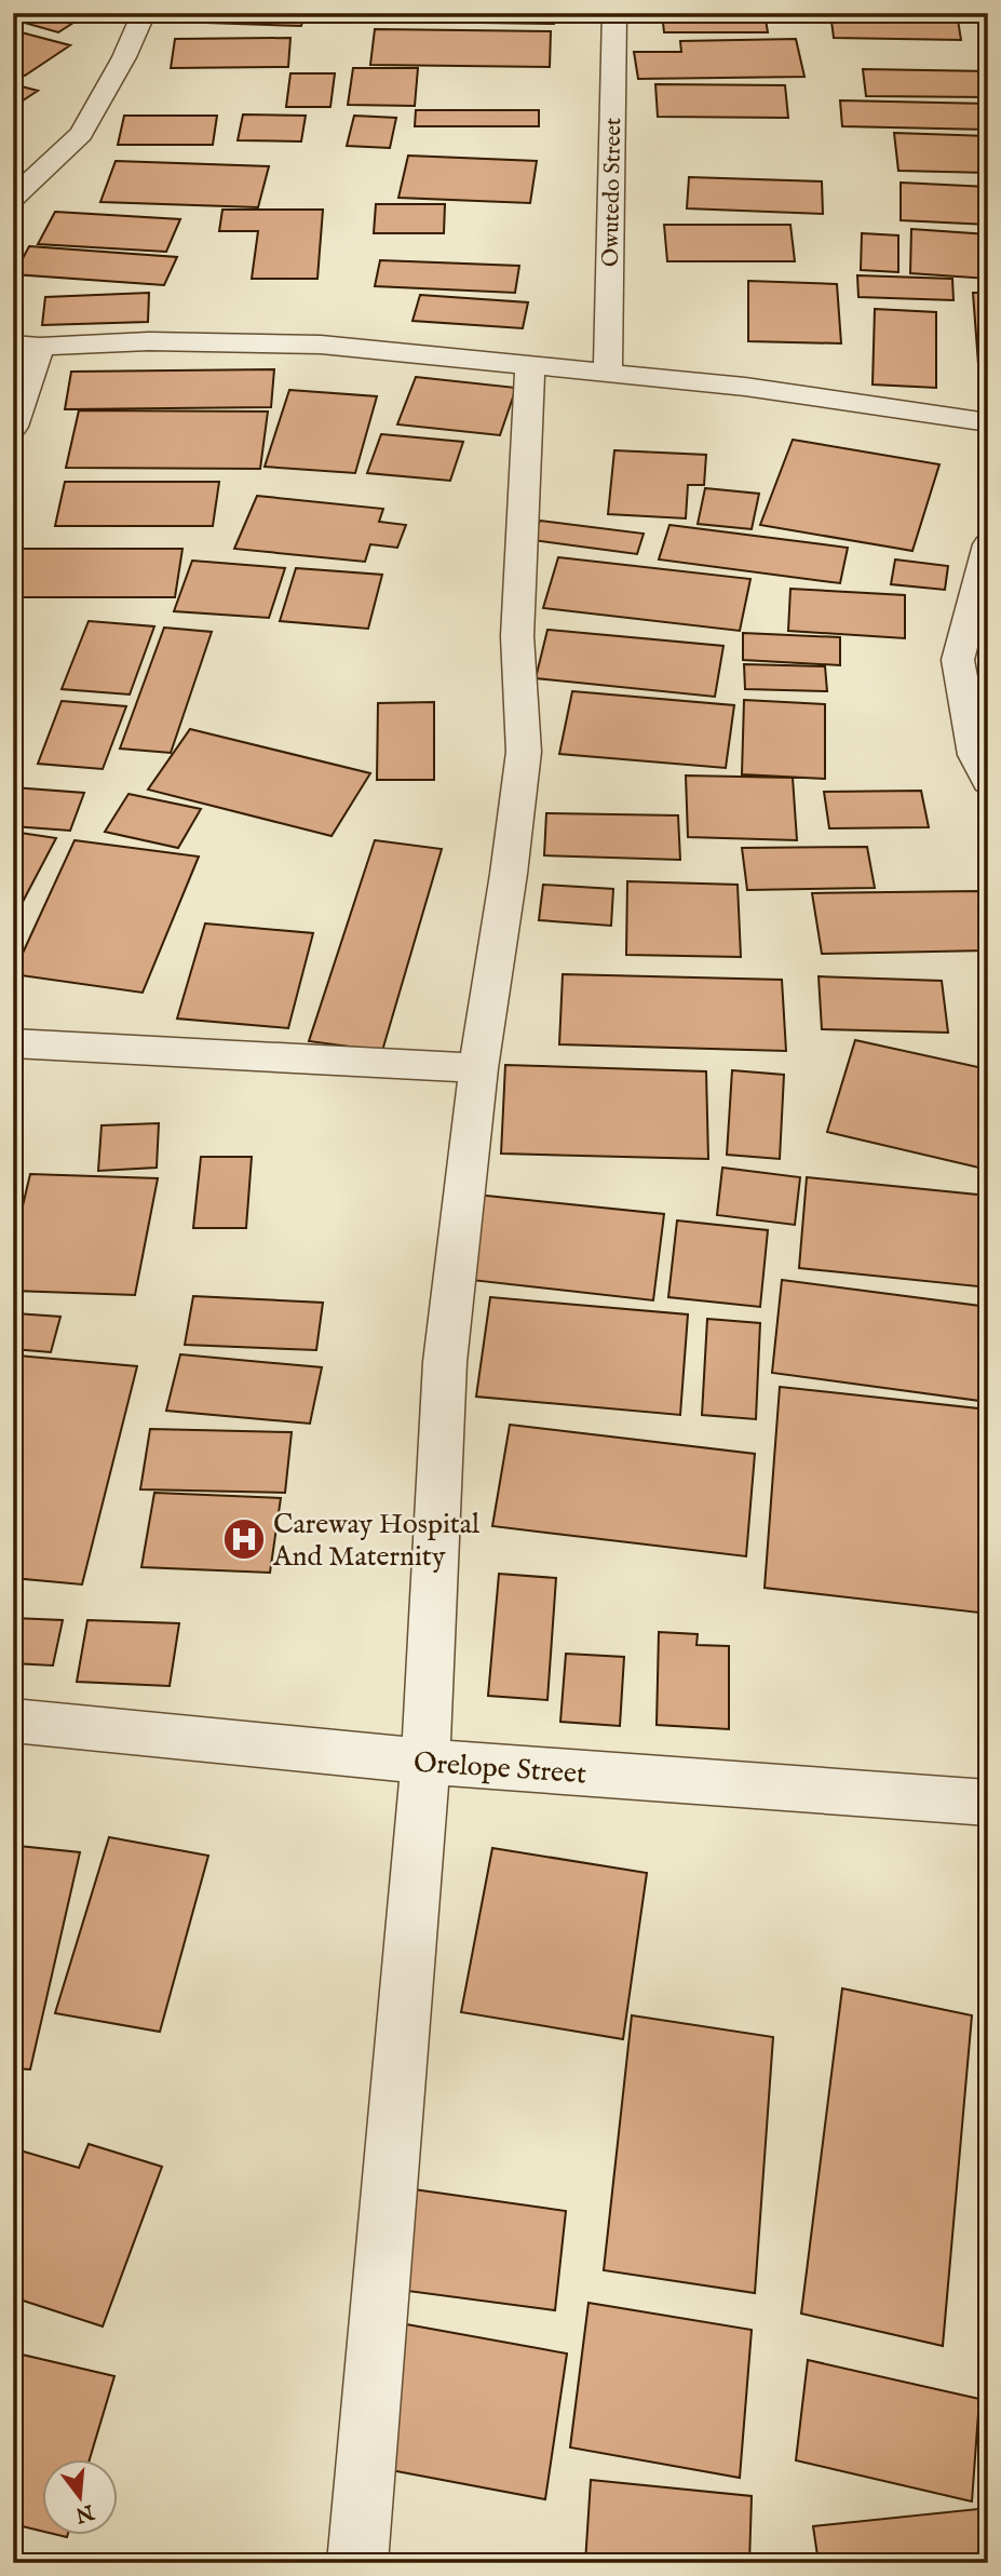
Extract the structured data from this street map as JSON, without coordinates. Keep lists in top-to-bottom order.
{
  "streets": {
    "street": ["Owutedo Street", "Orelope Street"]
  },
  "places": {
    "hospital": ["Careway Hospital And Maternity"]
  },
  "north": "bottom"
}
